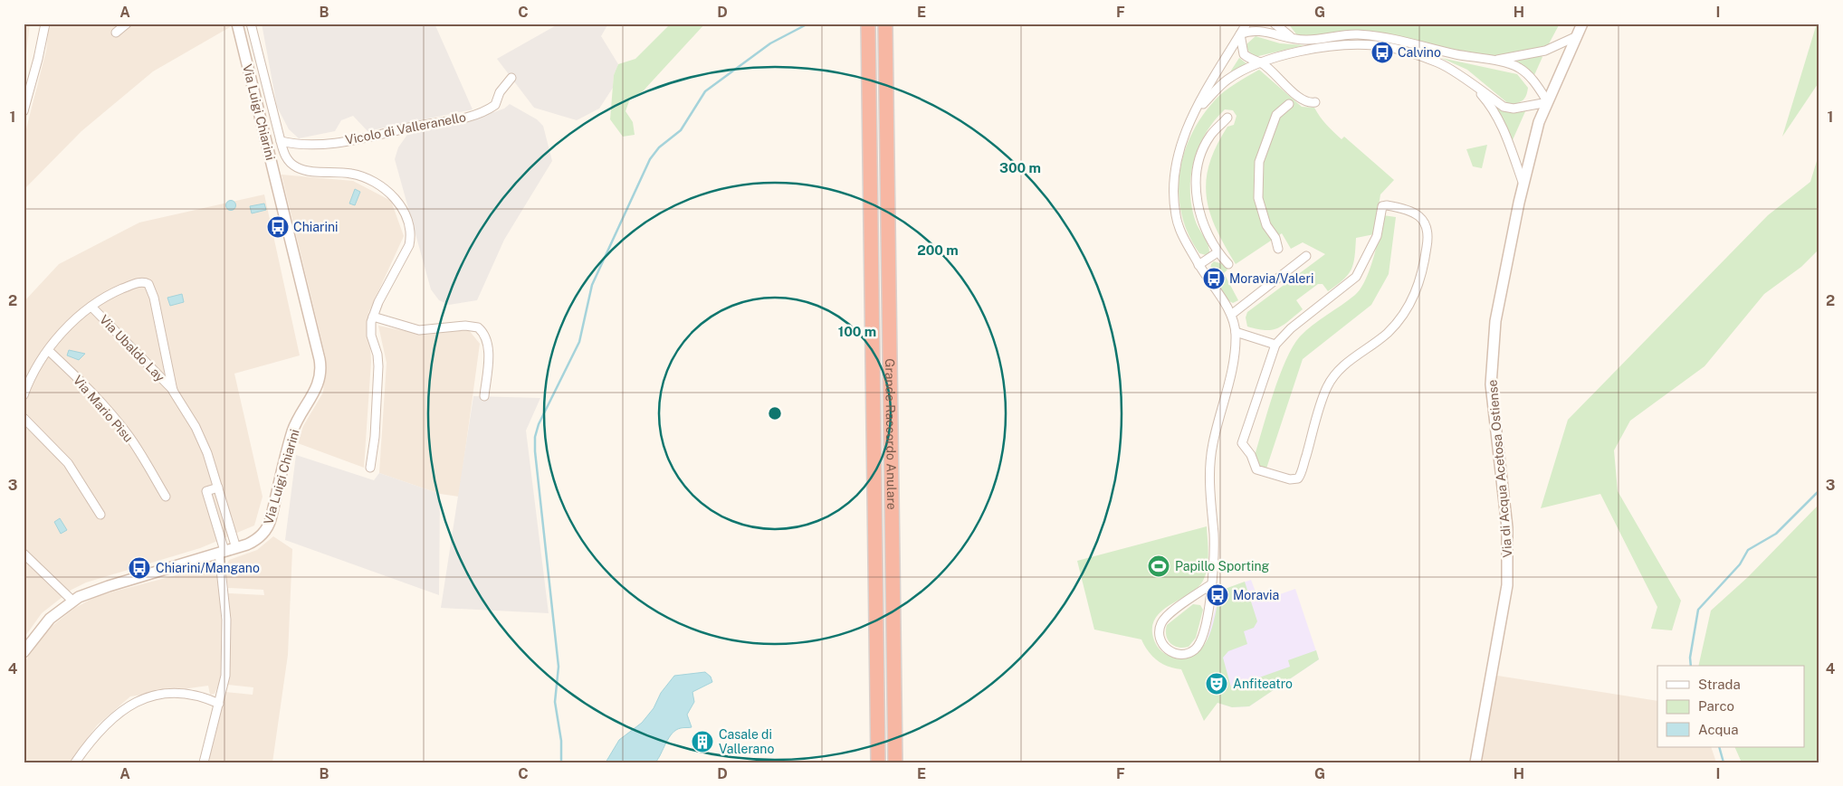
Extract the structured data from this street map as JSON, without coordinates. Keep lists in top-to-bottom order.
{
  "streets": {
    "highway": ["Grande Raccordo Anulare"],
    "street": [
      "Via Luigi Chiarini",
      "Vicolo di Valleranello",
      "Via Ubaldo Lay",
      "Via Mario Pisu",
      "Via di Acqua Acetosa Ostiense"
    ]
  },
  "places": {
    "bus stop": [
      "Calvino",
      "Chiarini",
      "Moravia/Valeri",
      "Chiarini/Mangano",
      "Moravia"
    ],
    "sports": ["Papillo Sporting"],
    "theatre": ["Anfiteatro"],
    "building": ["Casale di Vallerano"]
  },
  "legend": ["Strada", "Parco", "Acqua"],
  "grid": {
    "columns": [
      "A",
      "B",
      "C",
      "D",
      "E",
      "F",
      "G",
      "H",
      "I"
    ],
    "rows": [
      "1",
      "2",
      "3",
      "4"
    ]
  },
  "rings": ["300 m", "200 m", "100 m"]
}
